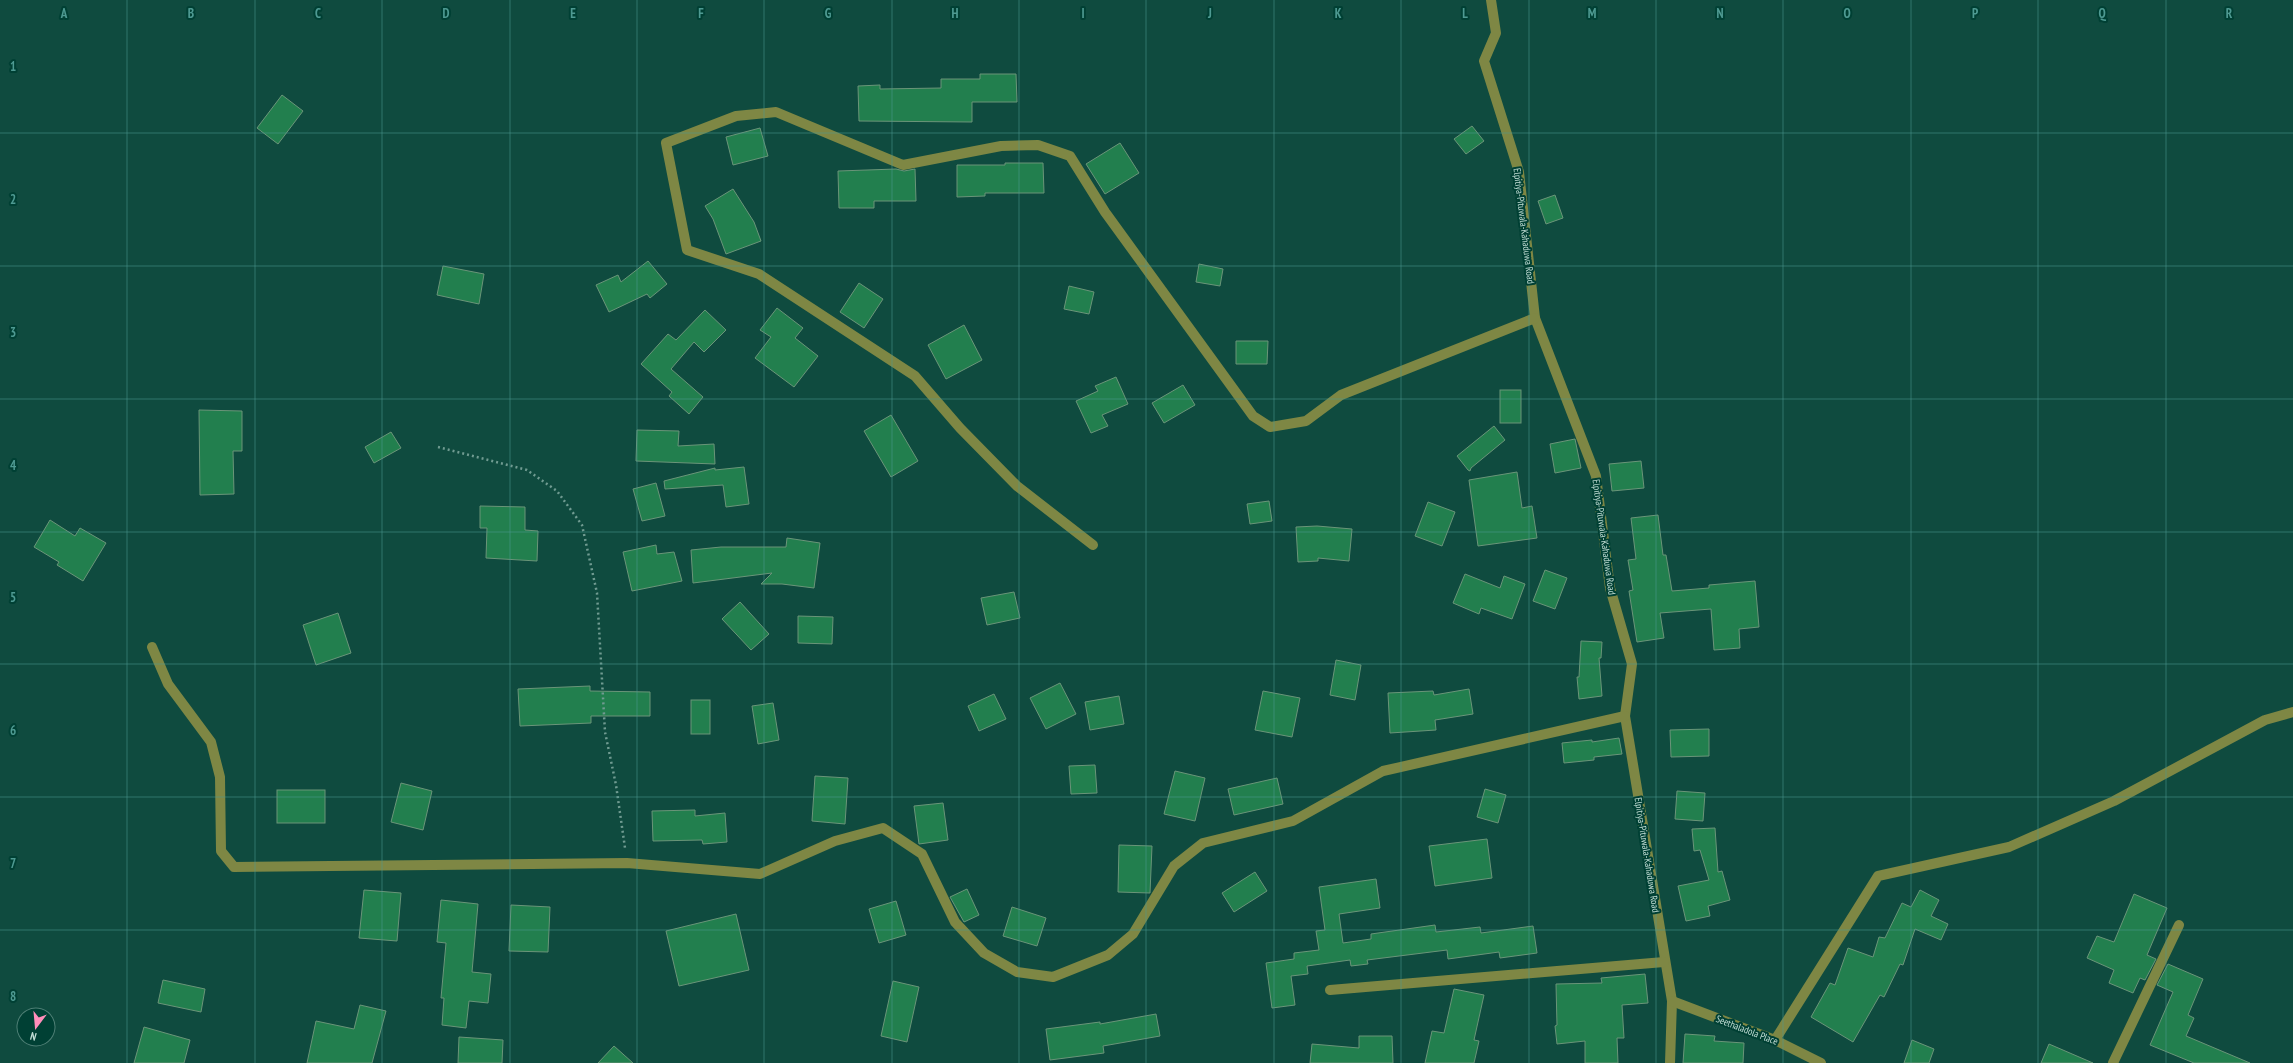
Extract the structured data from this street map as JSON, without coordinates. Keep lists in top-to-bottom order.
{
  "streets": {
    "street": ["Elpitiya-Pituwala-Kahaduwa Road", "Seethaladola Place"]
  },
  "crossings": [
    ["Elpitiya-Pituwala-Kahaduwa Road", "Seethaladola Place"]
  ],
  "north": "bottom",
  "grid": {
    "columns": [
      "A",
      "B",
      "C",
      "D",
      "E",
      "F",
      "G",
      "H",
      "I",
      "J",
      "K",
      "L",
      "M",
      "N",
      "O",
      "P",
      "Q",
      "R"
    ],
    "rows": [
      "1",
      "2",
      "3",
      "4",
      "5",
      "6",
      "7",
      "8"
    ]
  }
}
